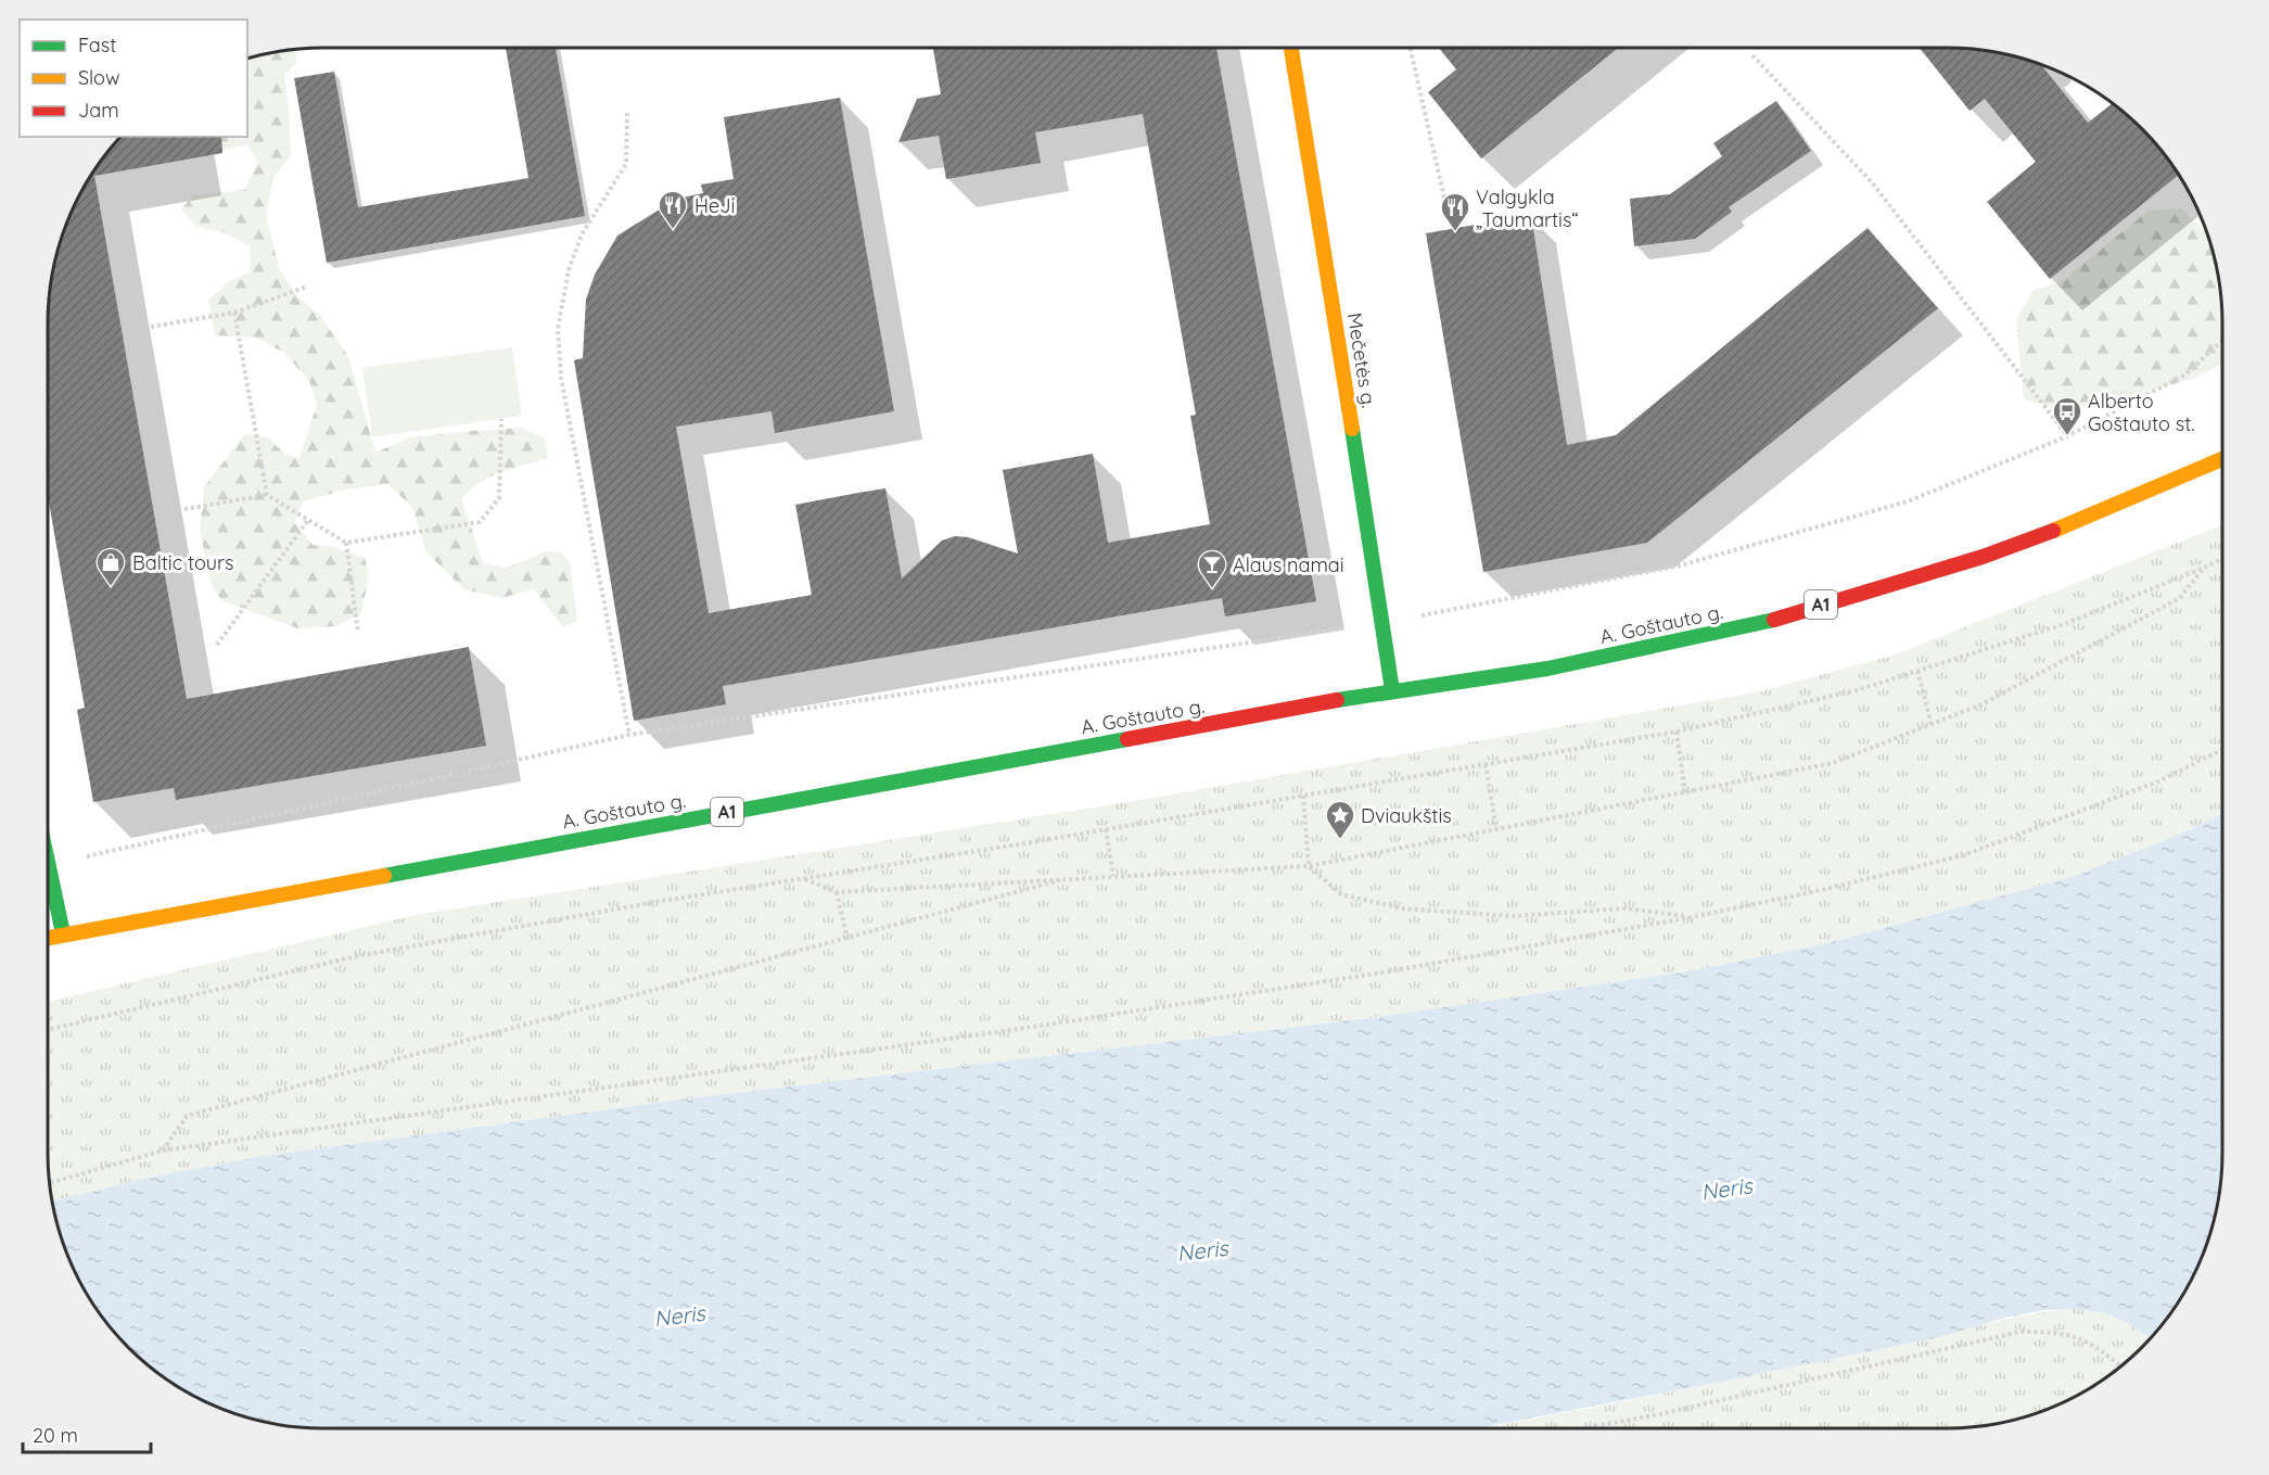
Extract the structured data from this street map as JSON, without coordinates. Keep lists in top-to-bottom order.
{
  "streets": {
    "main road": ["Mečetės g.", "A1", "A. Goštauto g."]
  },
  "crossings": [
    ["Mečetės g.", "A. Goštauto g."]
  ],
  "water": ["Neris"],
  "places": {
    "restaurant": ["HeJi", "Valgykla „Taumartis“"],
    "bus stop": ["Alberto Goštauto st."],
    "shop": ["Baltic tours"],
    "bar": ["Alaus namai"],
    "place": ["Dviaukštis"]
  },
  "legend": ["Fast", "Slow", "Jam"],
  "scale_bar": "20 m"
}
